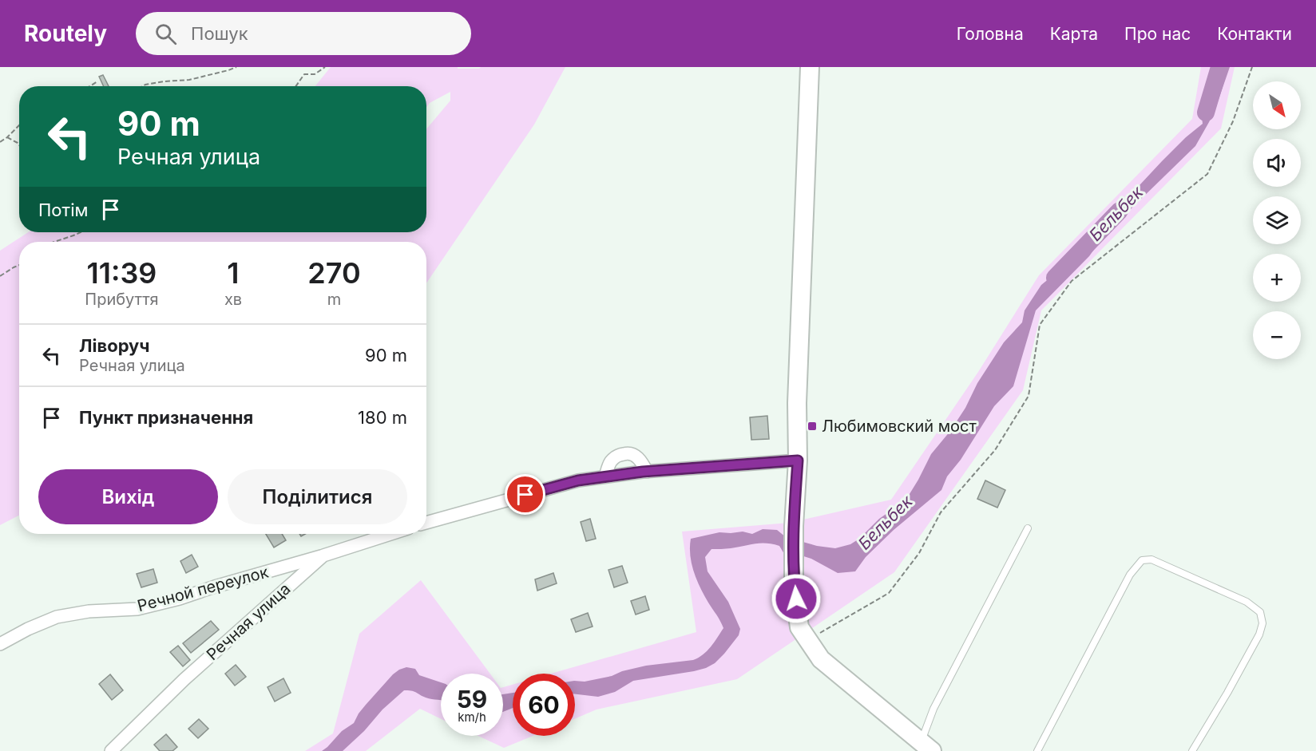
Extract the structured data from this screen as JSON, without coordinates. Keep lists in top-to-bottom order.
{
  "streets": {
    "street": ["Речной переулок", "Речная улица"]
  },
  "crossings": [
    ["Речной переулок", "Речная улица"]
  ],
  "water": ["Бельбек"],
  "places": {
    "transit": ["Любимовский мост"]
  },
  "north": "bottom right",
  "page": {
    "header": "Routely",
    "search": "Пошук",
    "nav": [
      "Головна",
      "Карта",
      "Про нас",
      "Контакти"
    ],
    "map_buttons": ["+", "−"],
    "turn": ["90 m", "Речная улица"],
    "then": "Потім",
    "eta": [
      "11:39",
      "Прибуття",
      "1",
      "хв",
      "270",
      "m"
    ],
    "list": [
      {
        "name": "Ліворуч",
        "note": "Речная улица",
        "value": "90 m"
      },
      {
        "name": "Пункт призначення",
        "value": "180 m"
      }
    ],
    "buttons": ["Вихід", "Поділитися"],
    "speed": "59 km/h",
    "limit": "60"
  }
}
